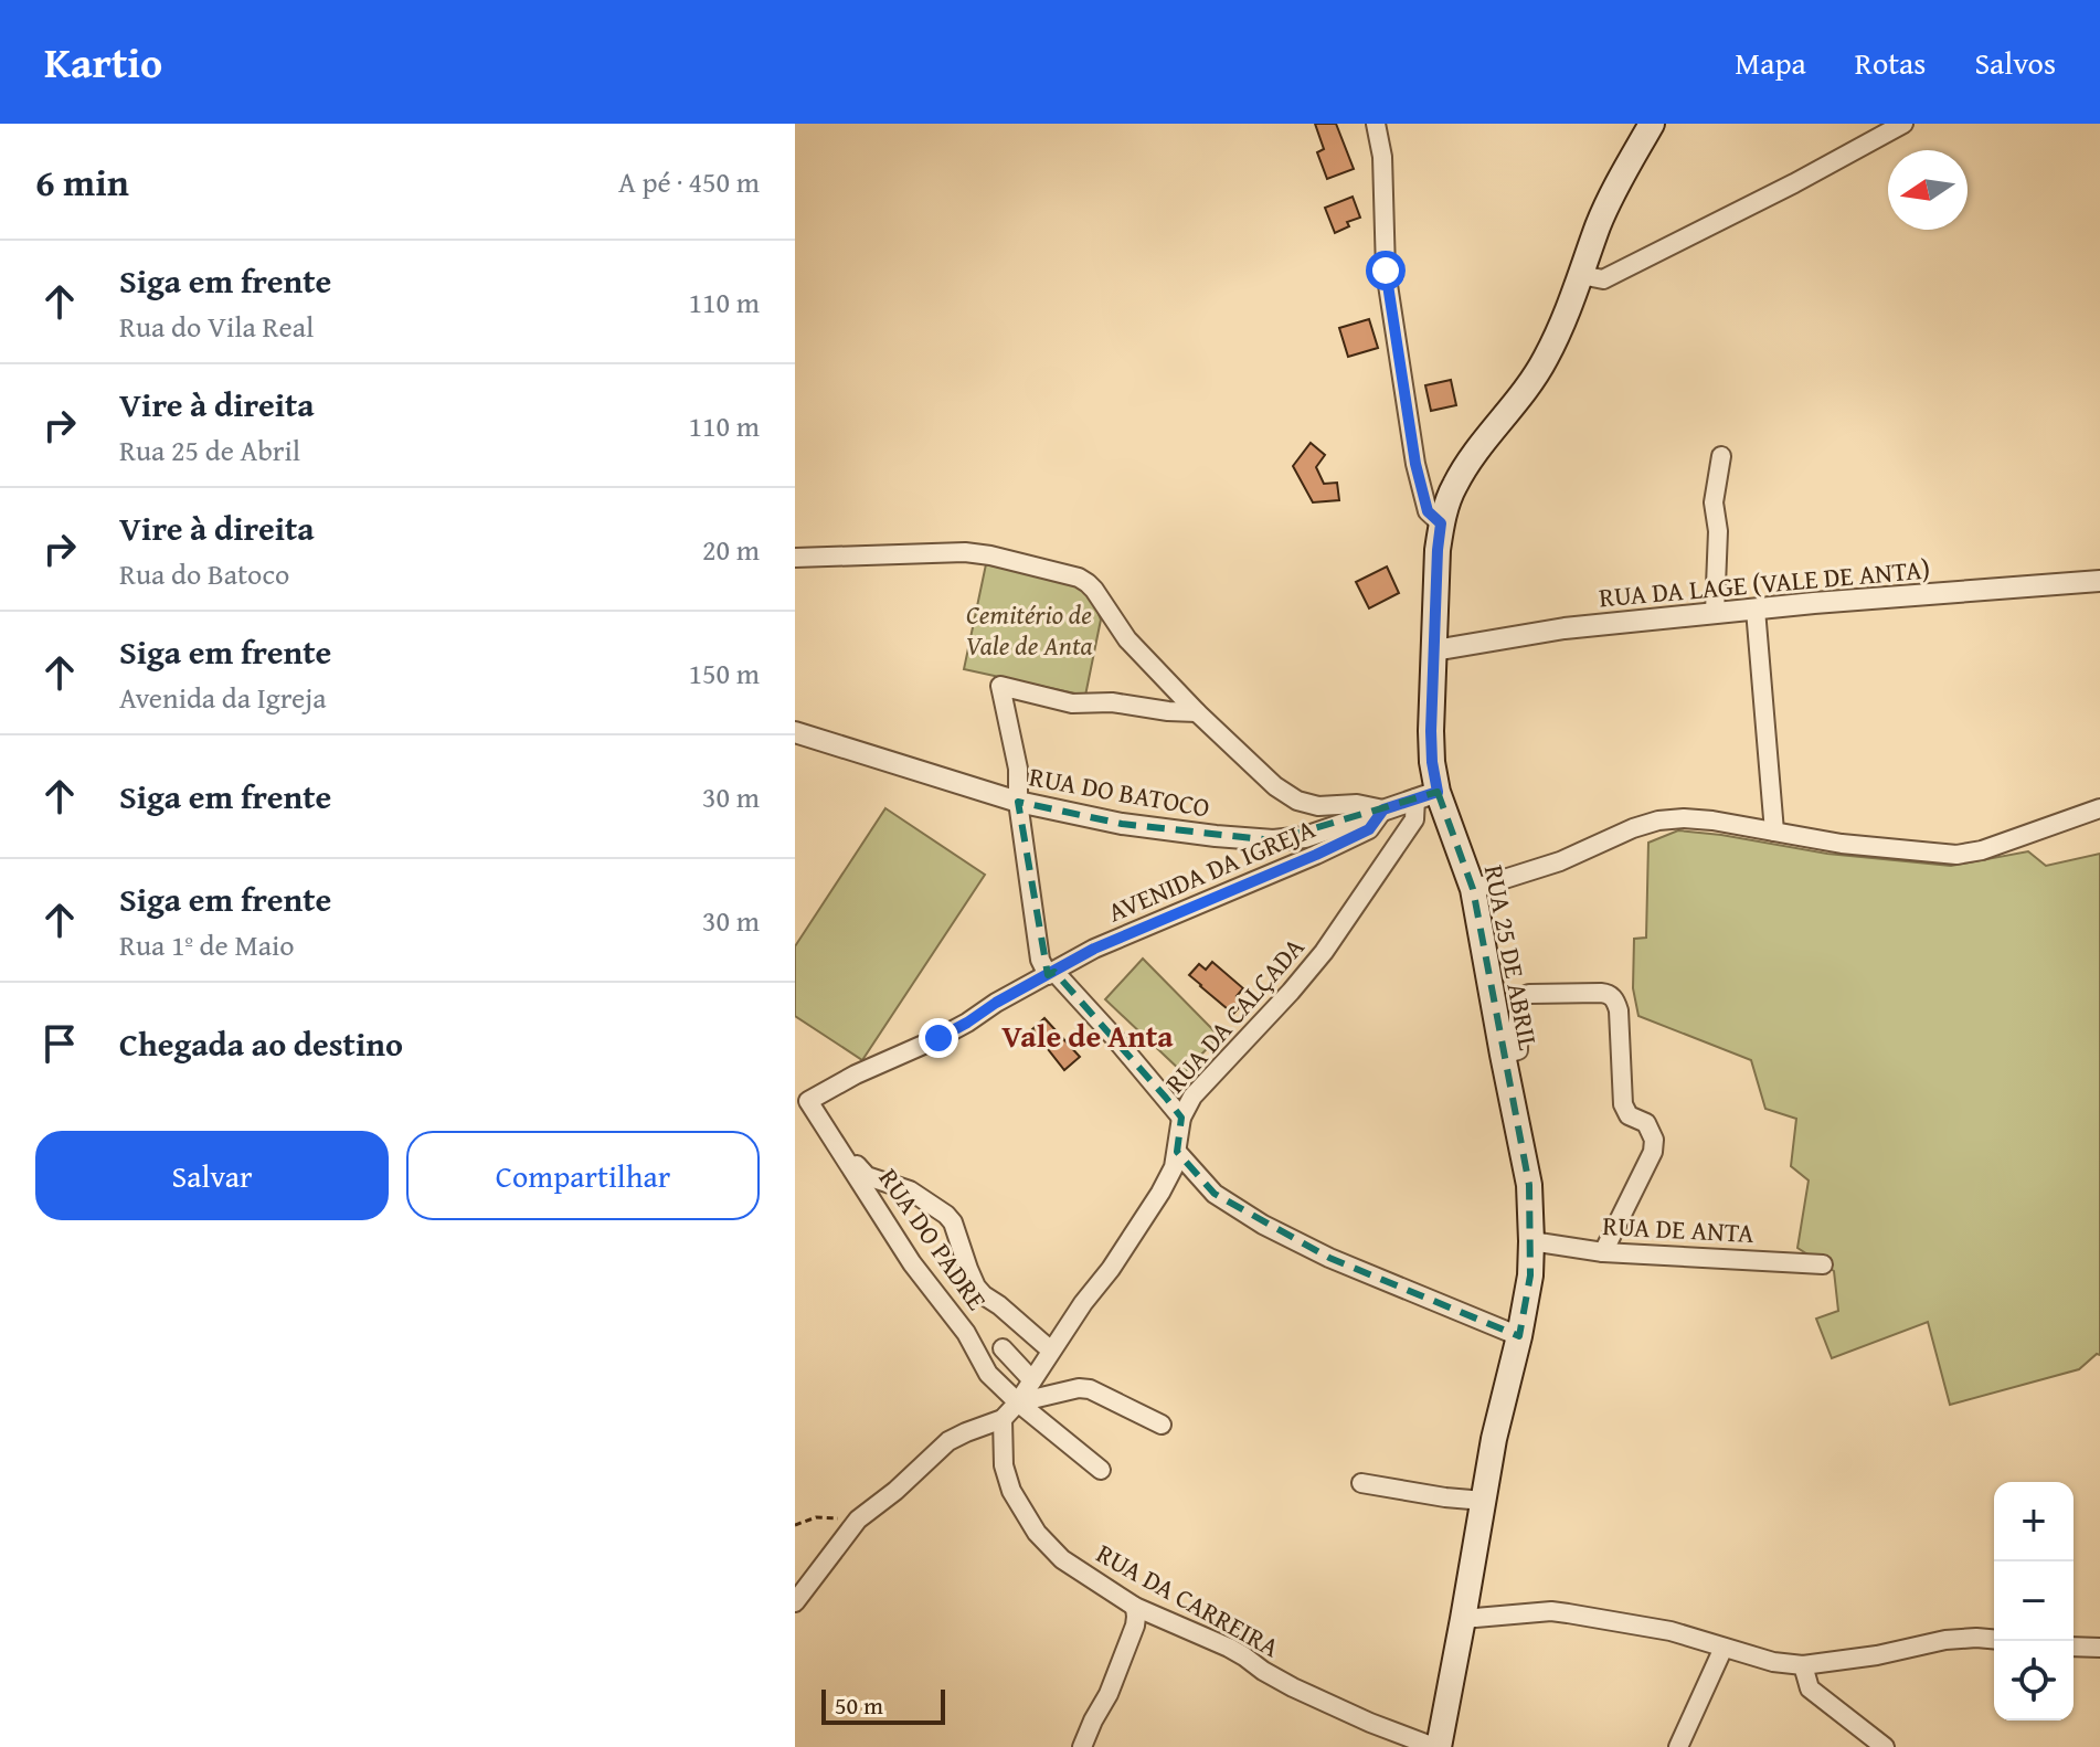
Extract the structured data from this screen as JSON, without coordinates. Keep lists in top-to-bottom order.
{
  "streets": {
    "main road": ["RUA 25 DE ABRIL"],
    "street": [
      "RUA DA LAGE (VALE DE ANTA)",
      "RUA DO BATOCO",
      "AVENIDA DA IGREJA",
      "RUA DA CALÇADA",
      "RUA DE ANTA",
      "RUA DO PADRE",
      "RUA DA CARREIRA"
    ]
  },
  "crossings": [
    ["RUA DA LAGE (VALE DE ANTA)", "RUA 25 DE ABRIL"],
    ["RUA DO BATOCO", "AVENIDA DA IGREJA"],
    ["RUA DO BATOCO", "RUA 25 DE ABRIL"],
    ["RUA DO BATOCO", "RUA DA CALÇADA"],
    ["AVENIDA DA IGREJA", "RUA DO PADRE"],
    ["RUA 25 DE ABRIL", "RUA DA CALÇADA"],
    ["RUA 25 DE ABRIL", "RUA DE ANTA"],
    ["RUA 25 DE ABRIL", "RUA DA CARREIRA"],
    ["RUA DA CALÇADA", "RUA DO PADRE"],
    ["RUA DA CALÇADA", "RUA DA CARREIRA"]
  ],
  "districts": ["Vale de Anta"],
  "parks": ["Cemitério de Vale de Anta"],
  "scale_bar": "50 m",
  "north": "left",
  "page": {
    "header": "Kartio",
    "nav": ["Mapa", "Rotas", "Salvos"],
    "heading": ["6 min", "A pé · 450 m"],
    "list": [
      ["Siga em frente", "Rua do Vila Real", "110 m"],
      ["Vire à direita", "Rua 25 de Abril", "110 m"],
      ["Vire à direita", "Rua do Batoco", "20 m"],
      ["Siga em frente", "Avenida da Igreja", "150 m"],
      ["Siga em frente", "30 m"],
      ["Siga em frente", "Rua 1º de Maio", "30 m"],
      "Chegada ao destino"
    ],
    "buttons": ["Salvar", "Compartilhar"],
    "map_buttons": ["+", "−"],
    "scale": "50 m"
  }
}
